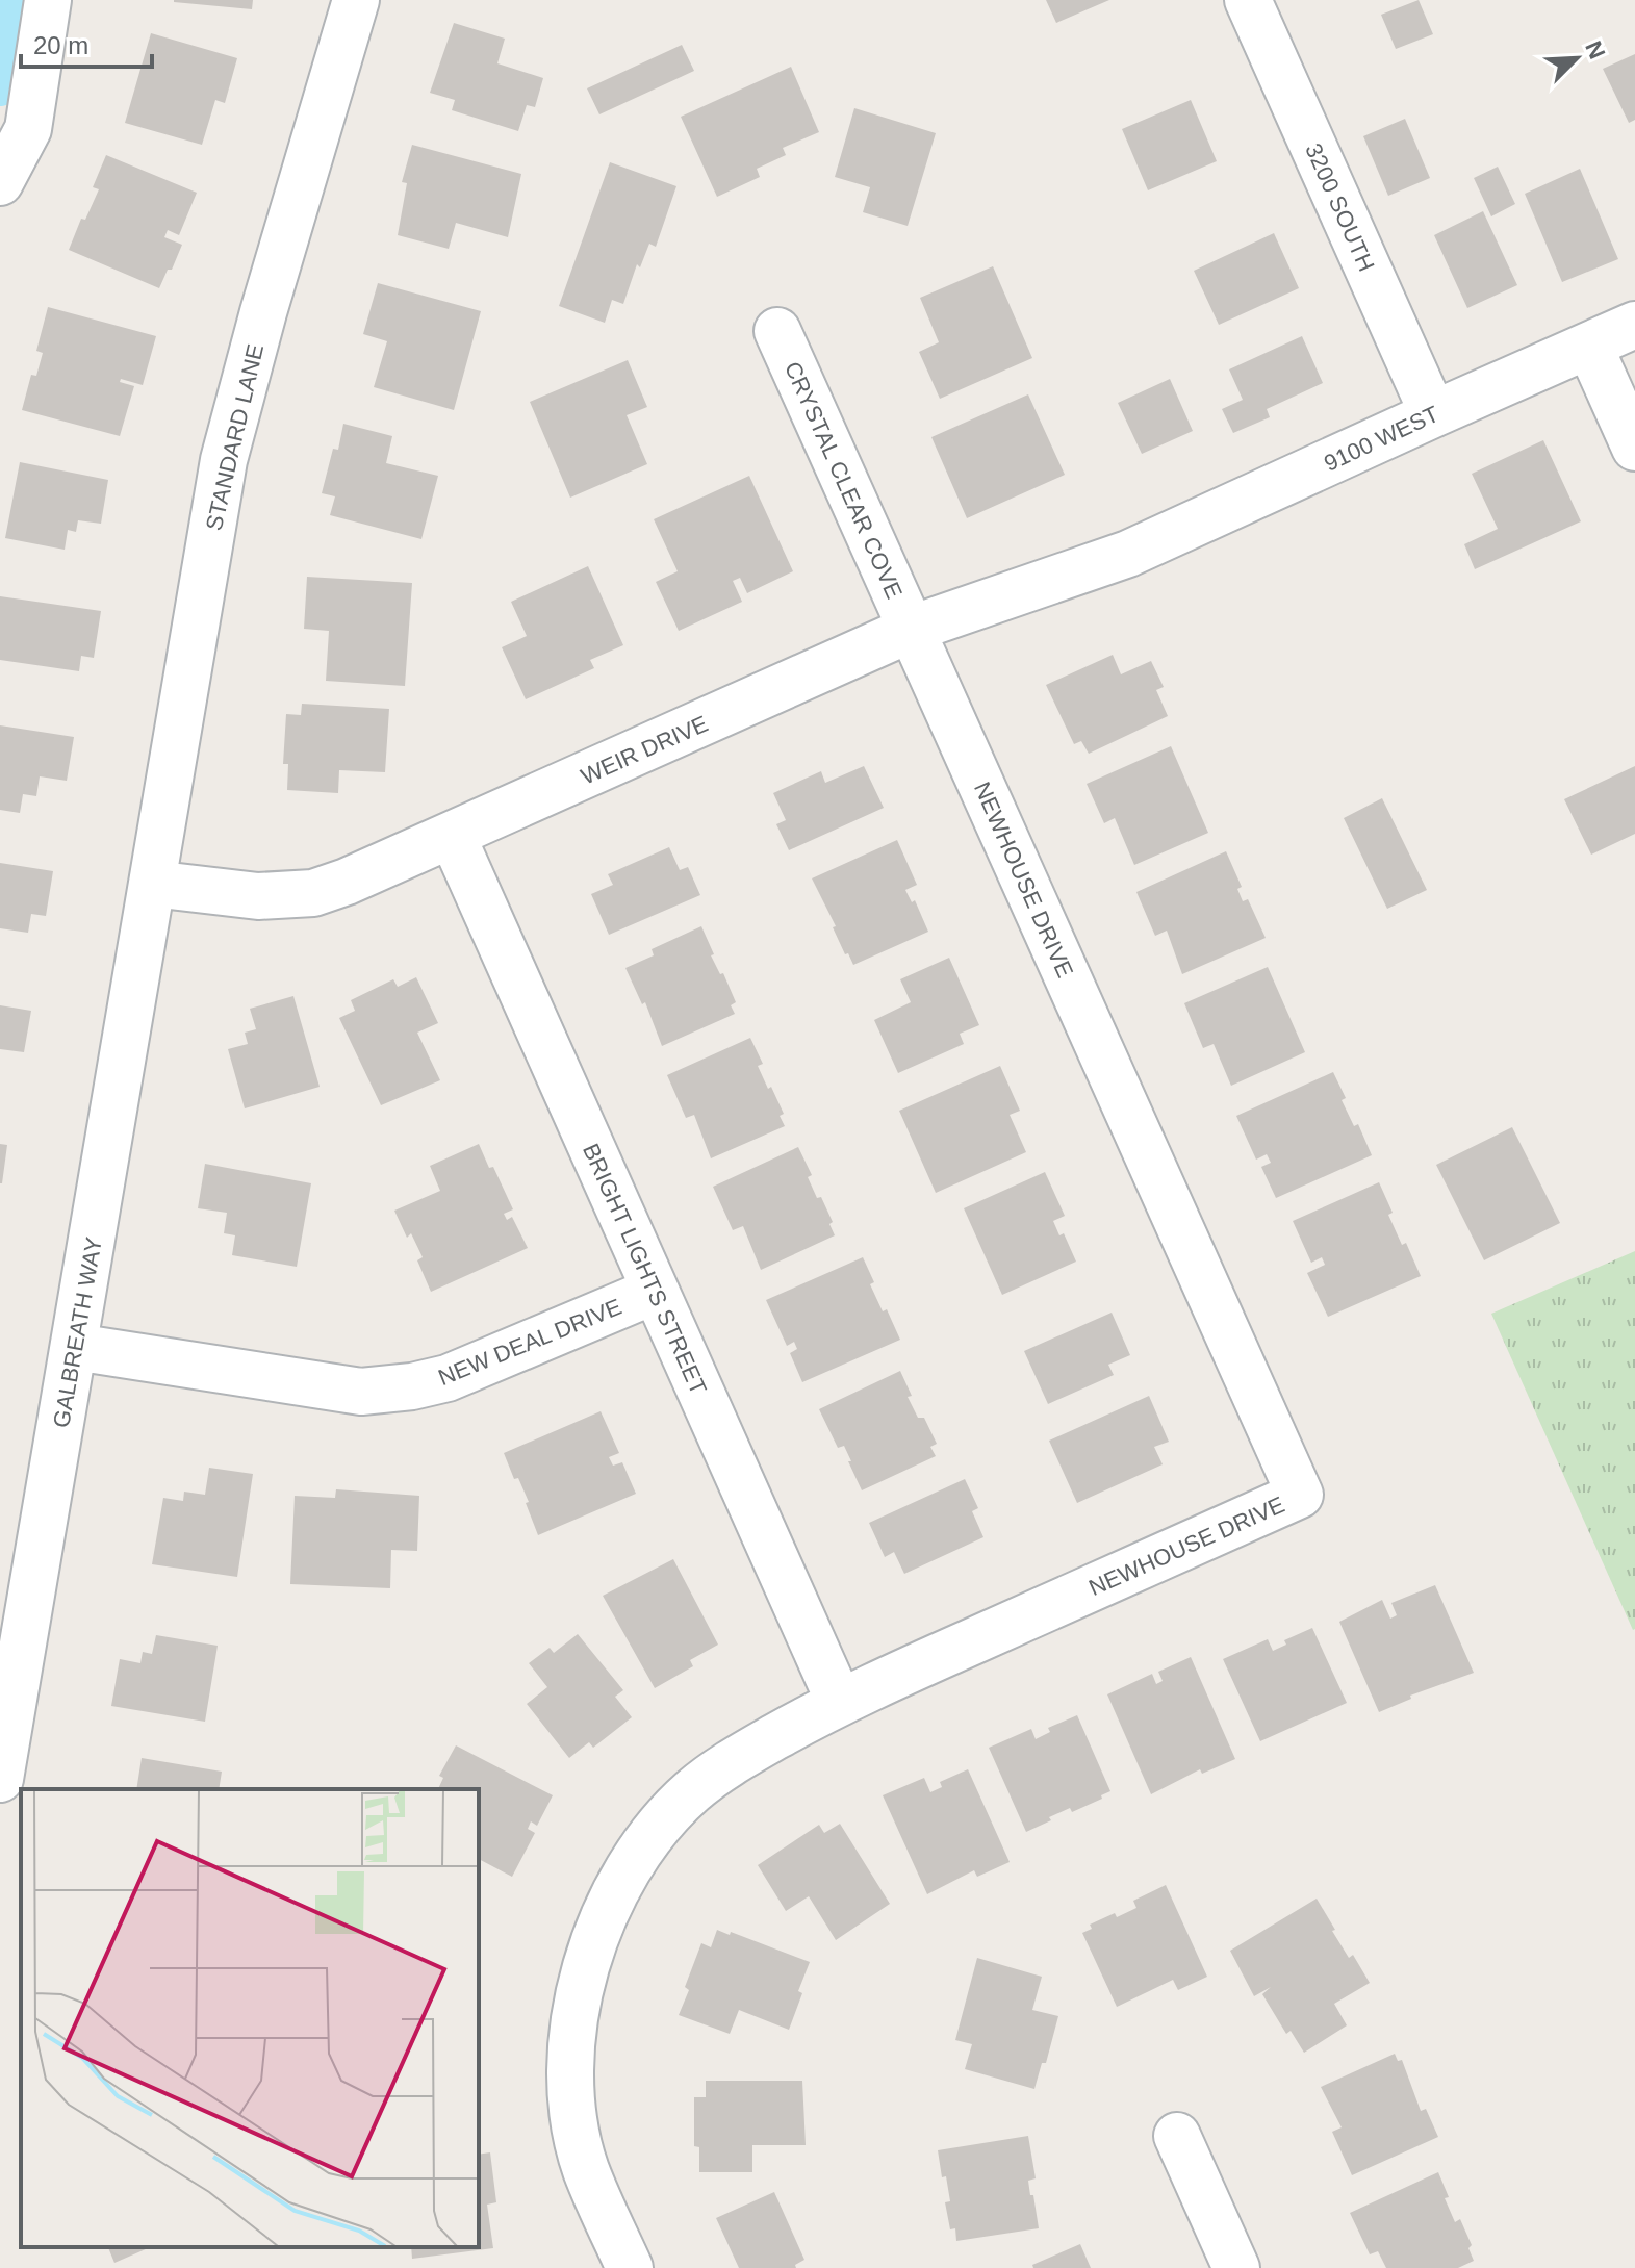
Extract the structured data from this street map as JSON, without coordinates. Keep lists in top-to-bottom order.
{
  "streets": {
    "street": [
      "3200 SOUTH",
      "STANDARD LANE",
      "9100 WEST",
      "CRYSTAL CLEAR COVE",
      "WEIR DRIVE",
      "NEWHOUSE DRIVE",
      "BRIGHT LIGHTS STREET",
      "GALBREATH WAY",
      "NEW DEAL DRIVE"
    ]
  },
  "crossings": [
    ["3200 SOUTH", "9100 WEST"],
    ["STANDARD LANE", "WEIR DRIVE"],
    ["STANDARD LANE", "GALBREATH WAY"],
    ["9100 WEST", "WEIR DRIVE"],
    ["CRYSTAL CLEAR COVE", "WEIR DRIVE"],
    ["CRYSTAL CLEAR COVE", "NEWHOUSE DRIVE"],
    ["WEIR DRIVE", "NEWHOUSE DRIVE"],
    ["WEIR DRIVE", "BRIGHT LIGHTS STREET"],
    ["WEIR DRIVE", "GALBREATH WAY"],
    ["NEWHOUSE DRIVE", "BRIGHT LIGHTS STREET"],
    ["BRIGHT LIGHTS STREET", "NEW DEAL DRIVE"],
    ["GALBREATH WAY", "NEW DEAL DRIVE"]
  ],
  "scale_bar": "20 m",
  "north": "top right"
}
